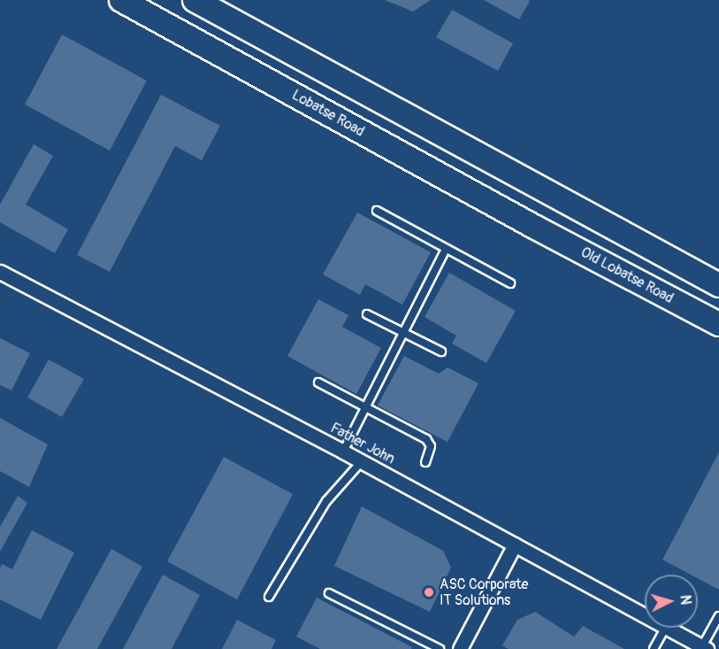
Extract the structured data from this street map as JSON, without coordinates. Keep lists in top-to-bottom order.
{
  "streets": {
    "highway": ["Lobatse Road", "Old Lobatse Road"],
    "street": ["Father John"]
  },
  "crossings": [
    ["Lobatse Road", "Old Lobatse Road"]
  ],
  "places": ["ASC Corporate IT Solutions"],
  "north": "right"
}
